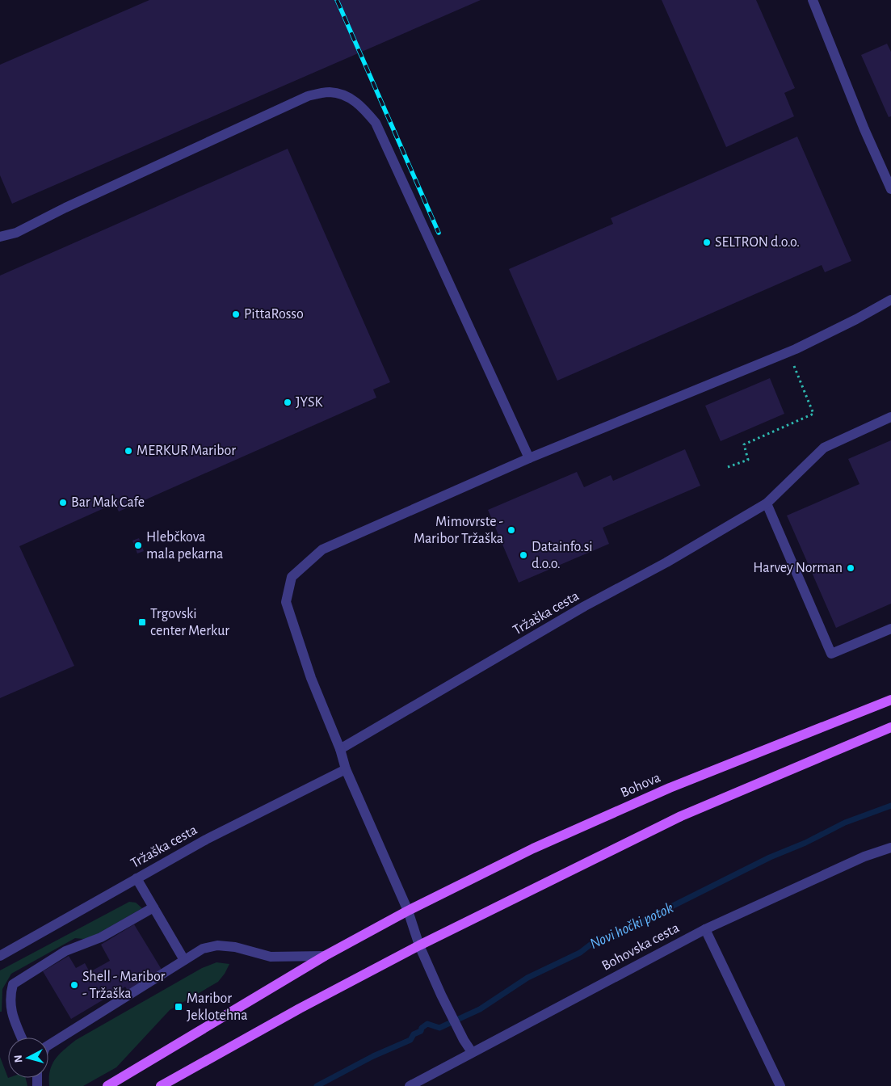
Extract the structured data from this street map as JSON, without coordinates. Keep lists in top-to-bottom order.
{
  "streets": {
    "main road": ["Bohova"],
    "street": ["Tržaška cesta", "Bohovska cesta"]
  },
  "water": ["Novi hočki potok"],
  "places": {
    "other": [
      "SELTRON d.o.o.",
      "PittaRosso",
      "JYSK",
      "MERKUR Maribor",
      "Bar Mak Cafe",
      "Mimovrste - Maribor Tržaška",
      "Hlebčkova mala pekarna",
      "Datainfo.si d.o.o.",
      "Harvey Norman",
      "Shell - Maribor - Tržaška"
    ],
    "transit": ["Trgovski center Merkur", "Maribor Jeklotehna"]
  },
  "north": "left"
}
